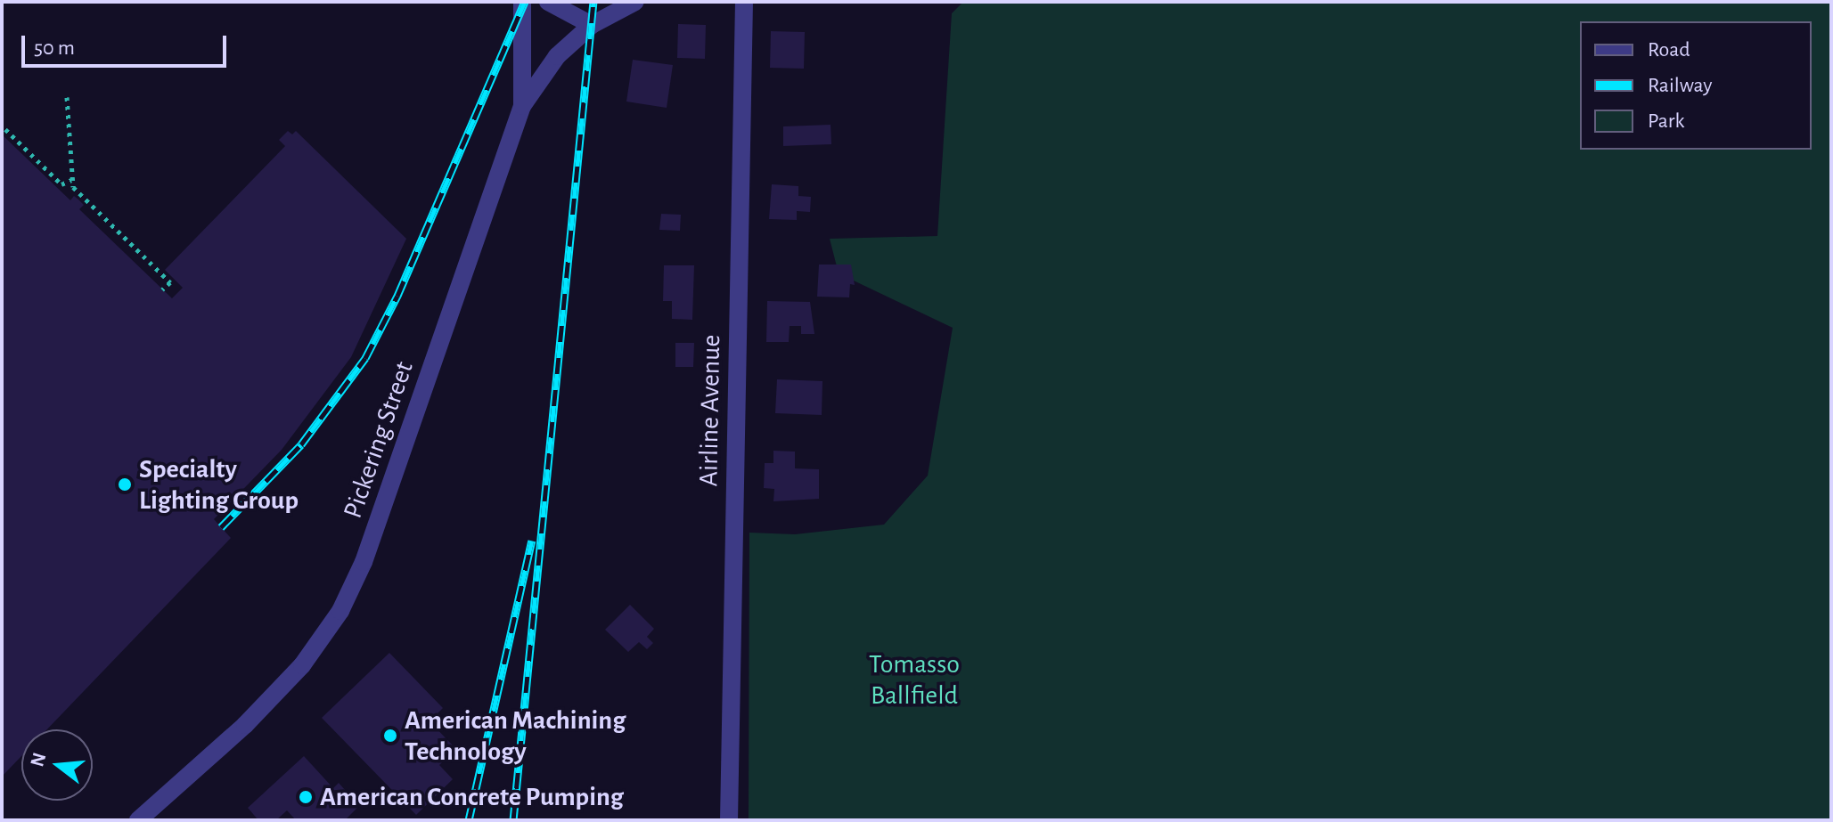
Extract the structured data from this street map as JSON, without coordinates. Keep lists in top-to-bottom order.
{
  "streets": {
    "street": ["Airline Avenue", "Pickering Street"]
  },
  "parks": ["Tomasso Ballfield"],
  "places": ["Specialty Lighting Group", "American Machining Technology", "American Concrete Pumping"],
  "legend": ["Road", "Railway", "Park"],
  "scale_bar": "50 m",
  "north": "left"
}
